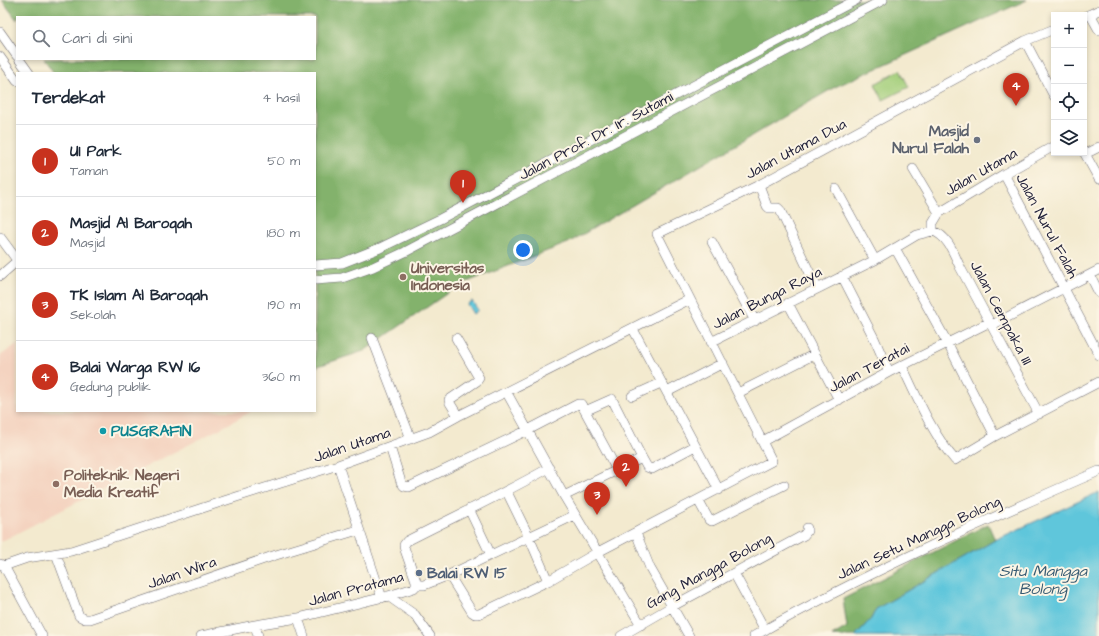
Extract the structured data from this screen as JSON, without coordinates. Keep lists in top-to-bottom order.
{
  "streets": {
    "street": [
      "Jalan Prof. Dr. Ir. Sutami",
      "Jalan Utama Dua",
      "Jalan Utama",
      "Jalan Nurul Falah",
      "Jalan Bunga Raya",
      "Jalan Cempaka III",
      "Jalan Teratai",
      "Jalan Setu Mangga Bolong",
      "Gang Mangga Bolong",
      "Jalan Wira",
      "Jalan Pratama"
    ]
  },
  "crossings": [
    ["Jalan Utama Dua", "Jalan Utama"],
    ["Jalan Utama Dua", "Jalan Bunga Raya"],
    ["Jalan Utama", "Jalan Nurul Falah"],
    ["Jalan Utama", "Jalan Bunga Raya"],
    ["Jalan Utama", "Jalan Cempaka III"],
    ["Jalan Utama", "Jalan Wira"],
    ["Jalan Nurul Falah", "Jalan Teratai"],
    ["Jalan Bunga Raya", "Jalan Cempaka III"],
    ["Jalan Bunga Raya", "Jalan Teratai"],
    ["Jalan Cempaka III", "Jalan Teratai"]
  ],
  "water": ["Situ Mangga Bolong"],
  "places": [
    "Masjid Nurul Falah",
    "Universitas Indonesia",
    "PUSGRAFIN",
    "Politeknik Negeri Media Kreatif",
    "Balai RW 15"
  ],
  "page": {
    "map_buttons": ["+", "−"],
    "search": "Cari di sini",
    "heading": ["Terdekat", "4 hasil"],
    "pins": [
      "4",
      "1",
      "2",
      "3"
    ],
    "list": [
      {
        "mark": "1",
        "name": "UI Park",
        "note": "Taman",
        "value": "50 m"
      },
      {
        "mark": "2",
        "name": "Masjid Al Baroqah",
        "note": "Masjid",
        "value": "180 m"
      },
      {
        "mark": "3",
        "name": "TK Islam Al Baroqah",
        "note": "Sekolah",
        "value": "190 m"
      },
      {
        "mark": "4",
        "name": "Balai Warga RW 16",
        "note": "Gedung publik",
        "value": "360 m"
      }
    ]
  }
}
